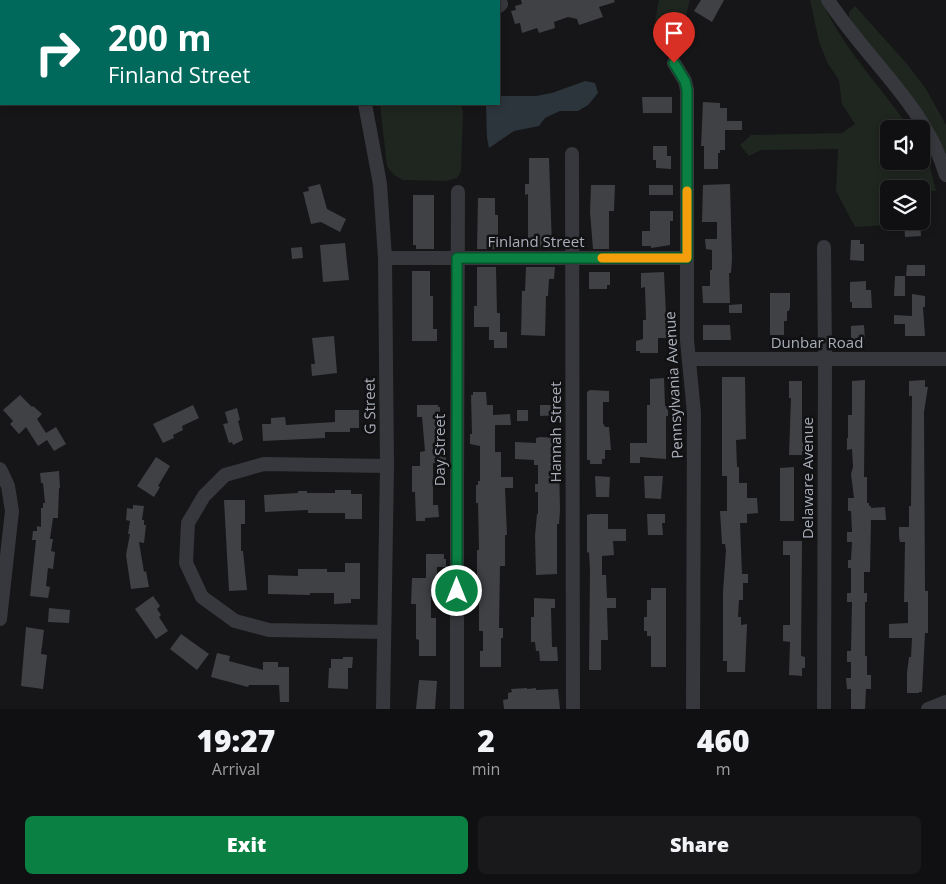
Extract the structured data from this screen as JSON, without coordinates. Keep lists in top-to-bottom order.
{
  "streets": {
    "street": [
      "Finland Street",
      "Dunbar Road",
      "Pennsylvania Avenue",
      "G Street",
      "Hannah Street",
      "Day Street",
      "Delaware Avenue"
    ]
  },
  "crossings": [
    ["Finland Street", "Pennsylvania Avenue"],
    ["Finland Street", "G Street"],
    ["Finland Street", "Hannah Street"],
    ["Finland Street", "Day Street"],
    ["Dunbar Road", "Pennsylvania Avenue"],
    ["Dunbar Road", "Delaware Avenue"]
  ],
  "page": {
    "turn": ["200 m", "Finland Street"],
    "eta": [
      "19:27",
      "Arrival",
      "2",
      "min",
      "460",
      "m"
    ],
    "buttons": ["Exit", "Share"]
  }
}
